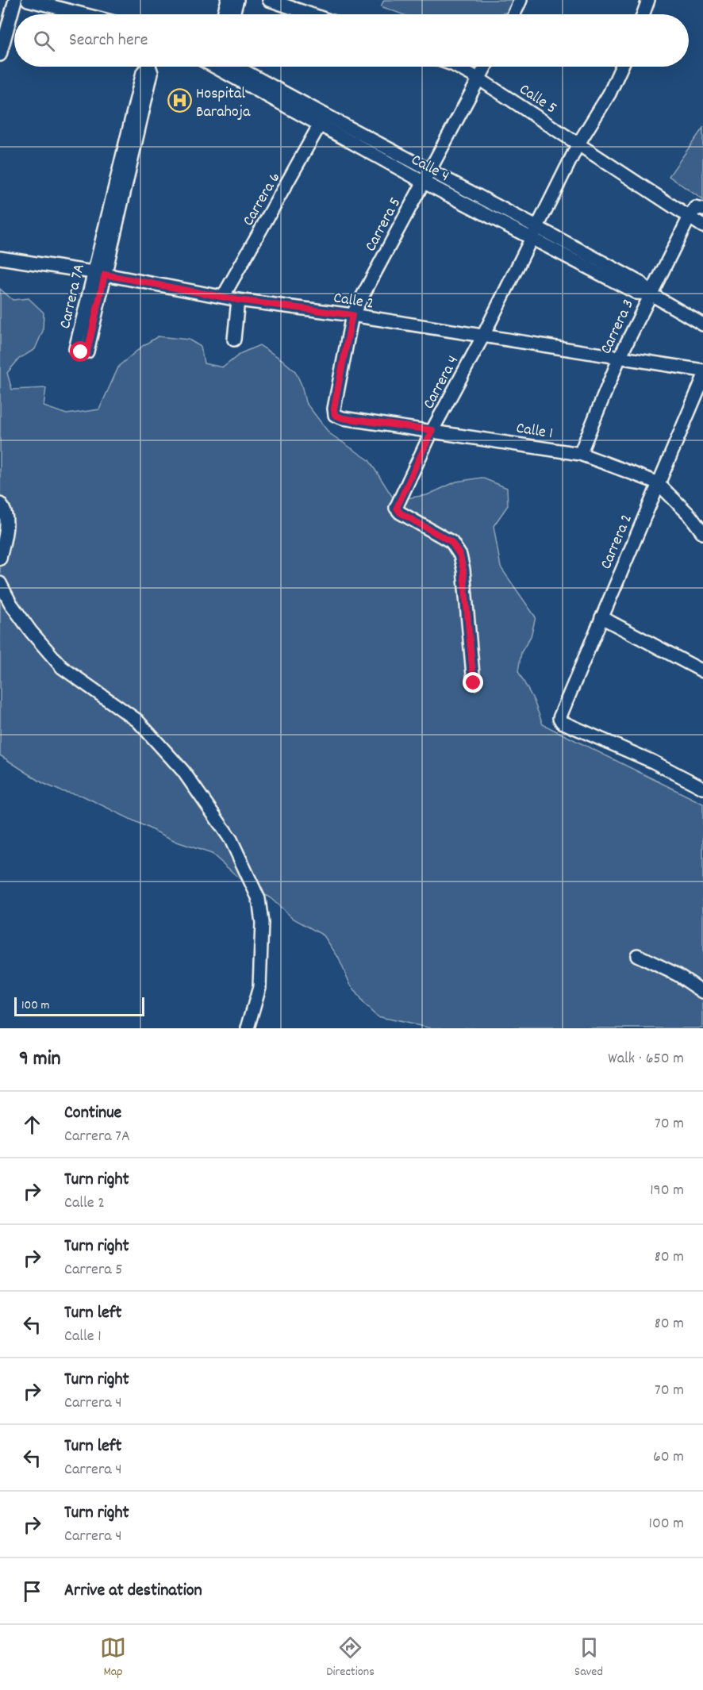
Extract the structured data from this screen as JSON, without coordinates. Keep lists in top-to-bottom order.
{
  "streets": {
    "street": [
      "Calle 5",
      "Calle 4",
      "Carrera 6",
      "Carrera 5",
      "Carrera 7A",
      "Calle 2",
      "Carrera 3",
      "Carrera 4",
      "Calle 1",
      "Carrera 2"
    ]
  },
  "crossings": [
    ["Calle 5", "Carrera 5"],
    ["Calle 5", "Carrera 3"],
    ["Calle 5", "Carrera 4"],
    ["Calle 4", "Carrera 6"],
    ["Calle 4", "Carrera 5"],
    ["Calle 4", "Carrera 3"],
    ["Calle 4", "Carrera 4"],
    ["Carrera 6", "Calle 2"],
    ["Carrera 5", "Calle 2"],
    ["Carrera 5", "Calle 1"],
    ["Carrera 7A", "Calle 2"],
    ["Calle 2", "Carrera 3"],
    ["Calle 2", "Carrera 4"],
    ["Carrera 3", "Calle 1"],
    ["Carrera 4", "Calle 1"],
    ["Calle 1", "Carrera 2"]
  ],
  "places": {
    "hospital": ["Hospital Barahoja"]
  },
  "scale_bar": "100 m",
  "page": {
    "search": "Search here",
    "scale": "100 m",
    "heading": ["9 min", "Walk · 650 m"],
    "list": [
      ["Continue", "Carrera 7A", "70 m"],
      ["Turn right", "Calle 2", "190 m"],
      ["Turn right", "Carrera 5", "80 m"],
      ["Turn left", "Calle 1", "80 m"],
      ["Turn right", "Carrera 4", "70 m"],
      ["Turn left", "Carrera 4", "60 m"],
      ["Turn right", "Carrera 4", "100 m"],
      "Arrive at destination"
    ],
    "nav": ["Map", "Directions", "Saved"]
  }
}
